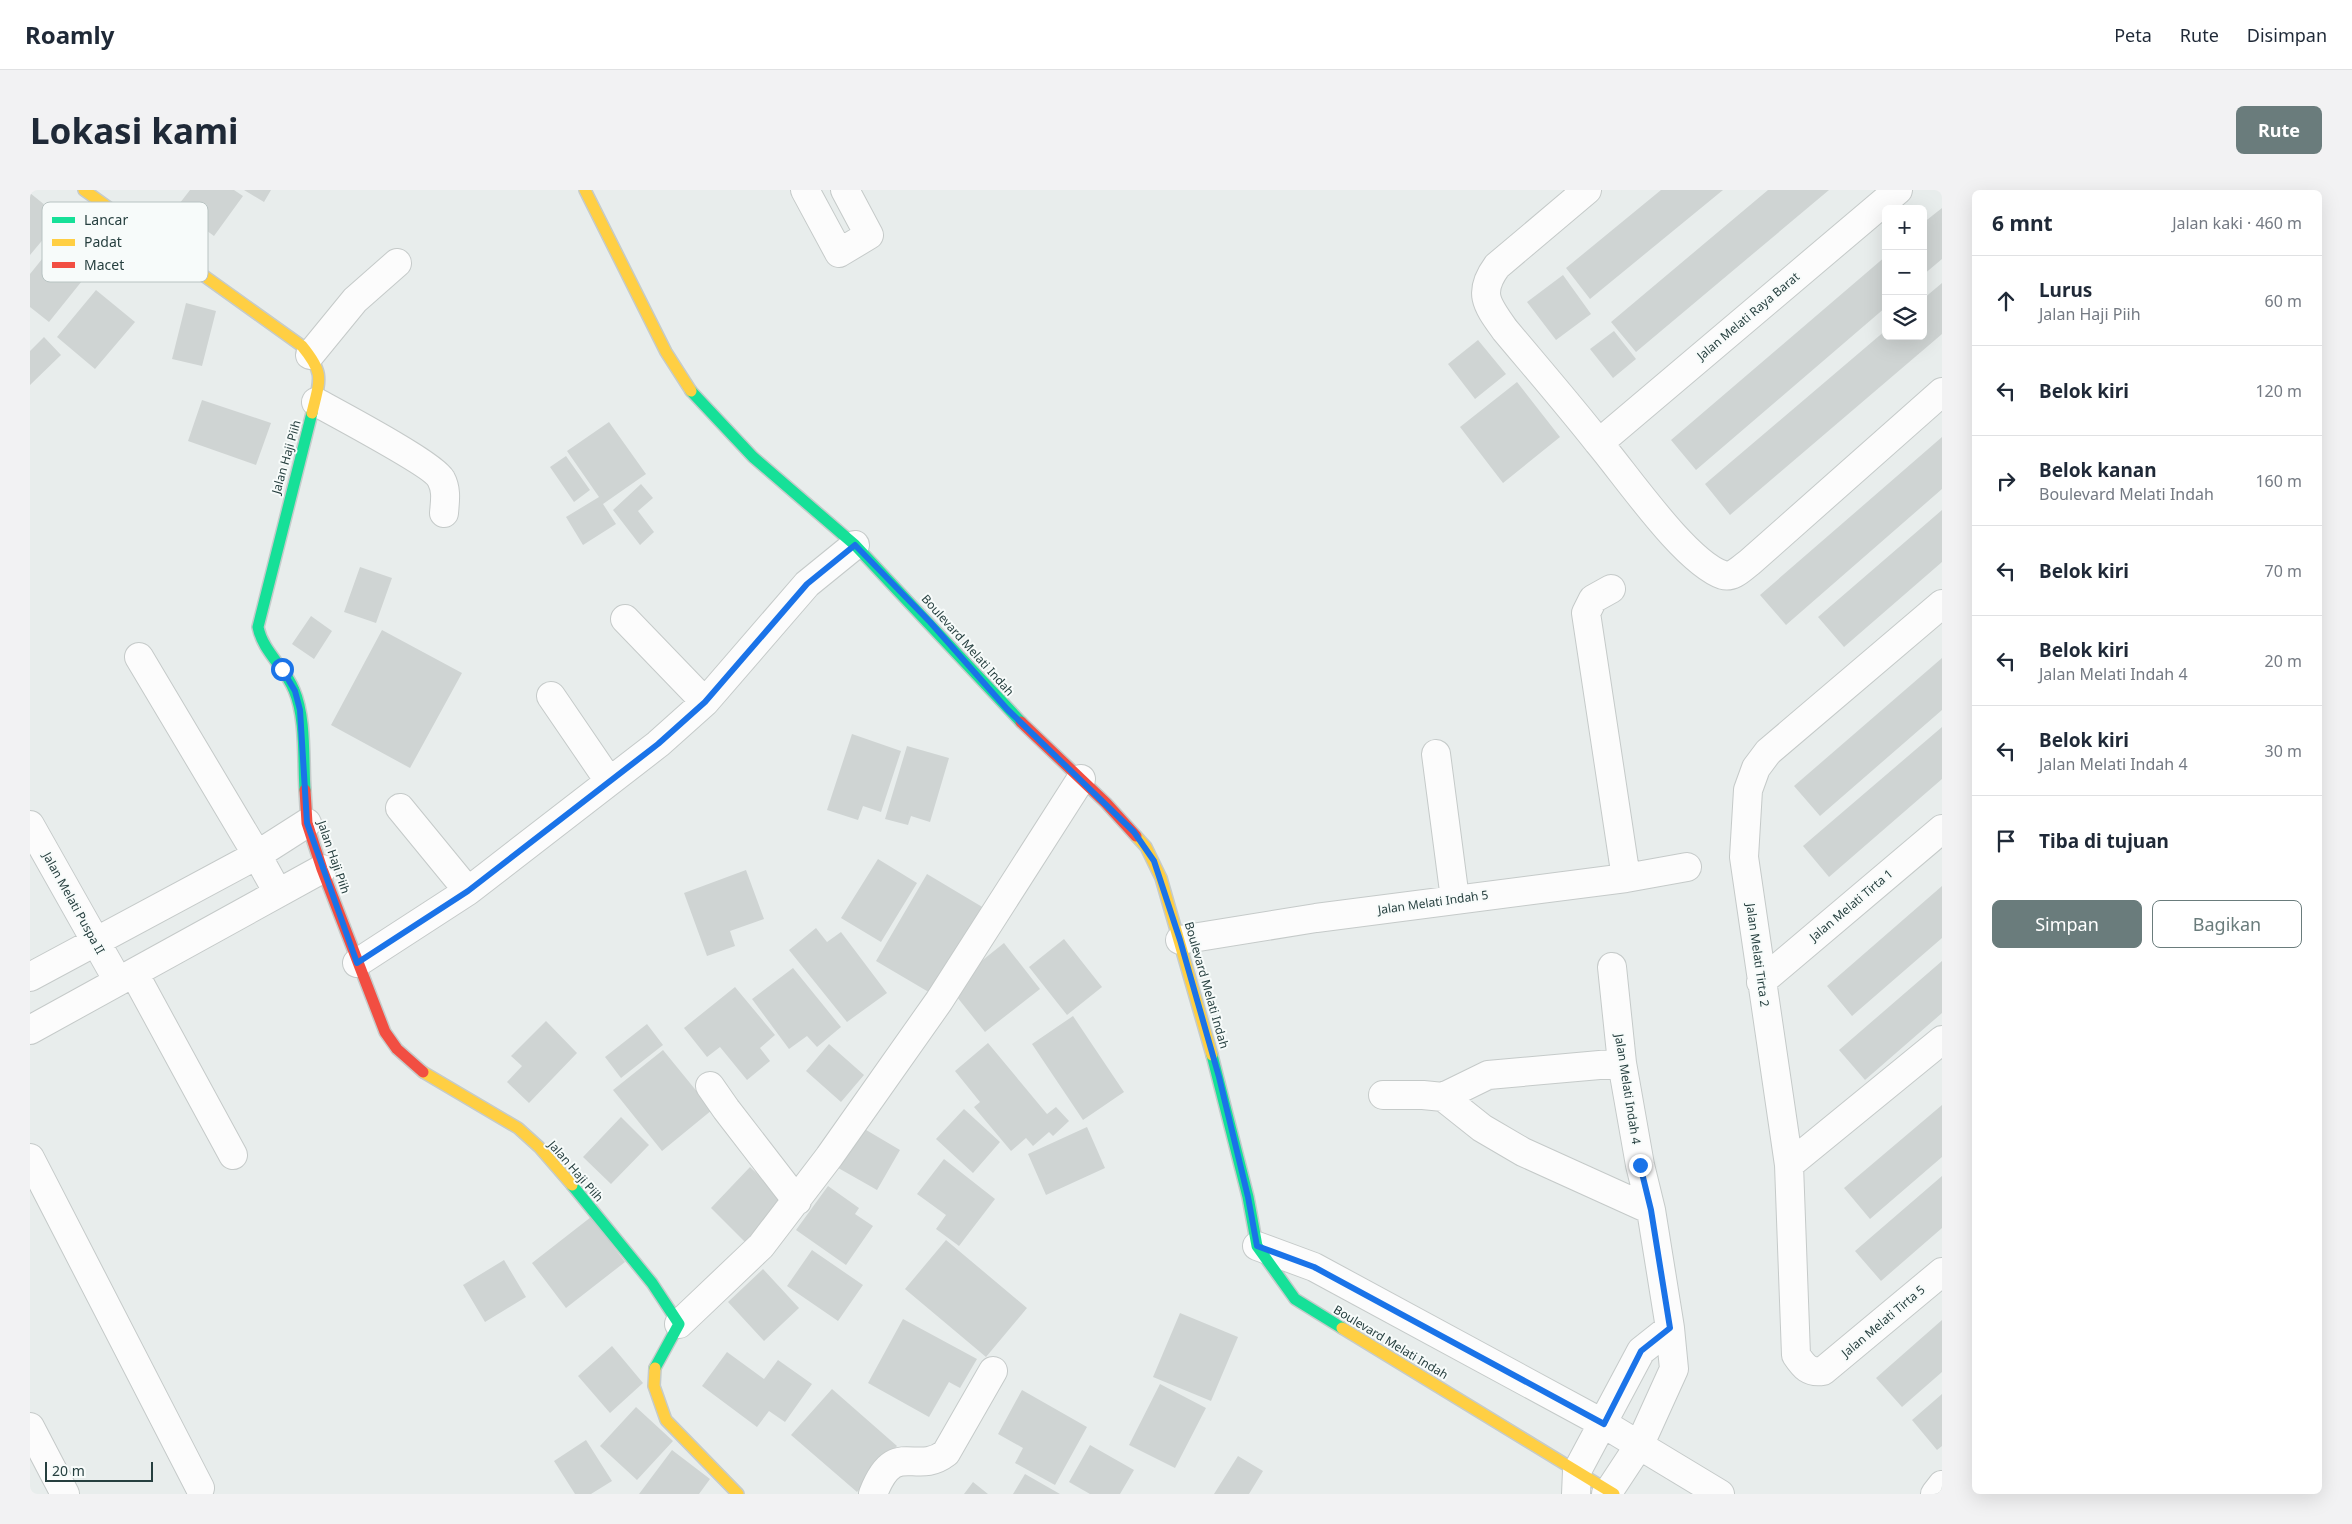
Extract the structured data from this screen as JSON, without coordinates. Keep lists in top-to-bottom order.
{
  "streets": {
    "street": [
      "Jalan Melati Raya Barat",
      "Jalan Haji Piih",
      "Boulevard Melati Indah",
      "Jalan Melati Indah 5",
      "Jalan Melati Puspa II",
      "Jalan Melati Tirta 1",
      "Jalan Melati Tirta 2",
      "Jalan Melati Indah 4",
      "Jalan Melati Tirta 5"
    ]
  },
  "crossings": [
    ["Boulevard Melati Indah", "Jalan Melati Indah 5"],
    ["Boulevard Melati Indah", "Jalan Melati Indah 4"],
    ["Jalan Melati Tirta 1", "Jalan Melati Tirta 2"],
    ["Jalan Melati Tirta 2", "Jalan Melati Tirta 5"]
  ],
  "legend": ["Lancar", "Padat", "Macet"],
  "scale_bar": "20 m",
  "page": {
    "header": "Roamly",
    "nav": ["Peta", "Rute", "Disimpan"],
    "buttons": [
      "Rute",
      ["Simpan", "Bagikan"]
    ],
    "title": "Lokasi kami",
    "heading": ["6 mnt", "Jalan kaki · 460 m"],
    "map_buttons": ["+", "−"],
    "list": [
      ["Lurus", "Jalan Haji Piih", "60 m"],
      ["Belok kiri", "120 m"],
      ["Belok kanan", "Boulevard Melati Indah", "160 m"],
      ["Belok kiri", "70 m"],
      ["Belok kiri", "Jalan Melati Indah 4", "20 m"],
      ["Belok kiri", "Jalan Melati Indah 4", "30 m"],
      "Tiba di tujuan"
    ],
    "scale": "20 m"
  }
}
